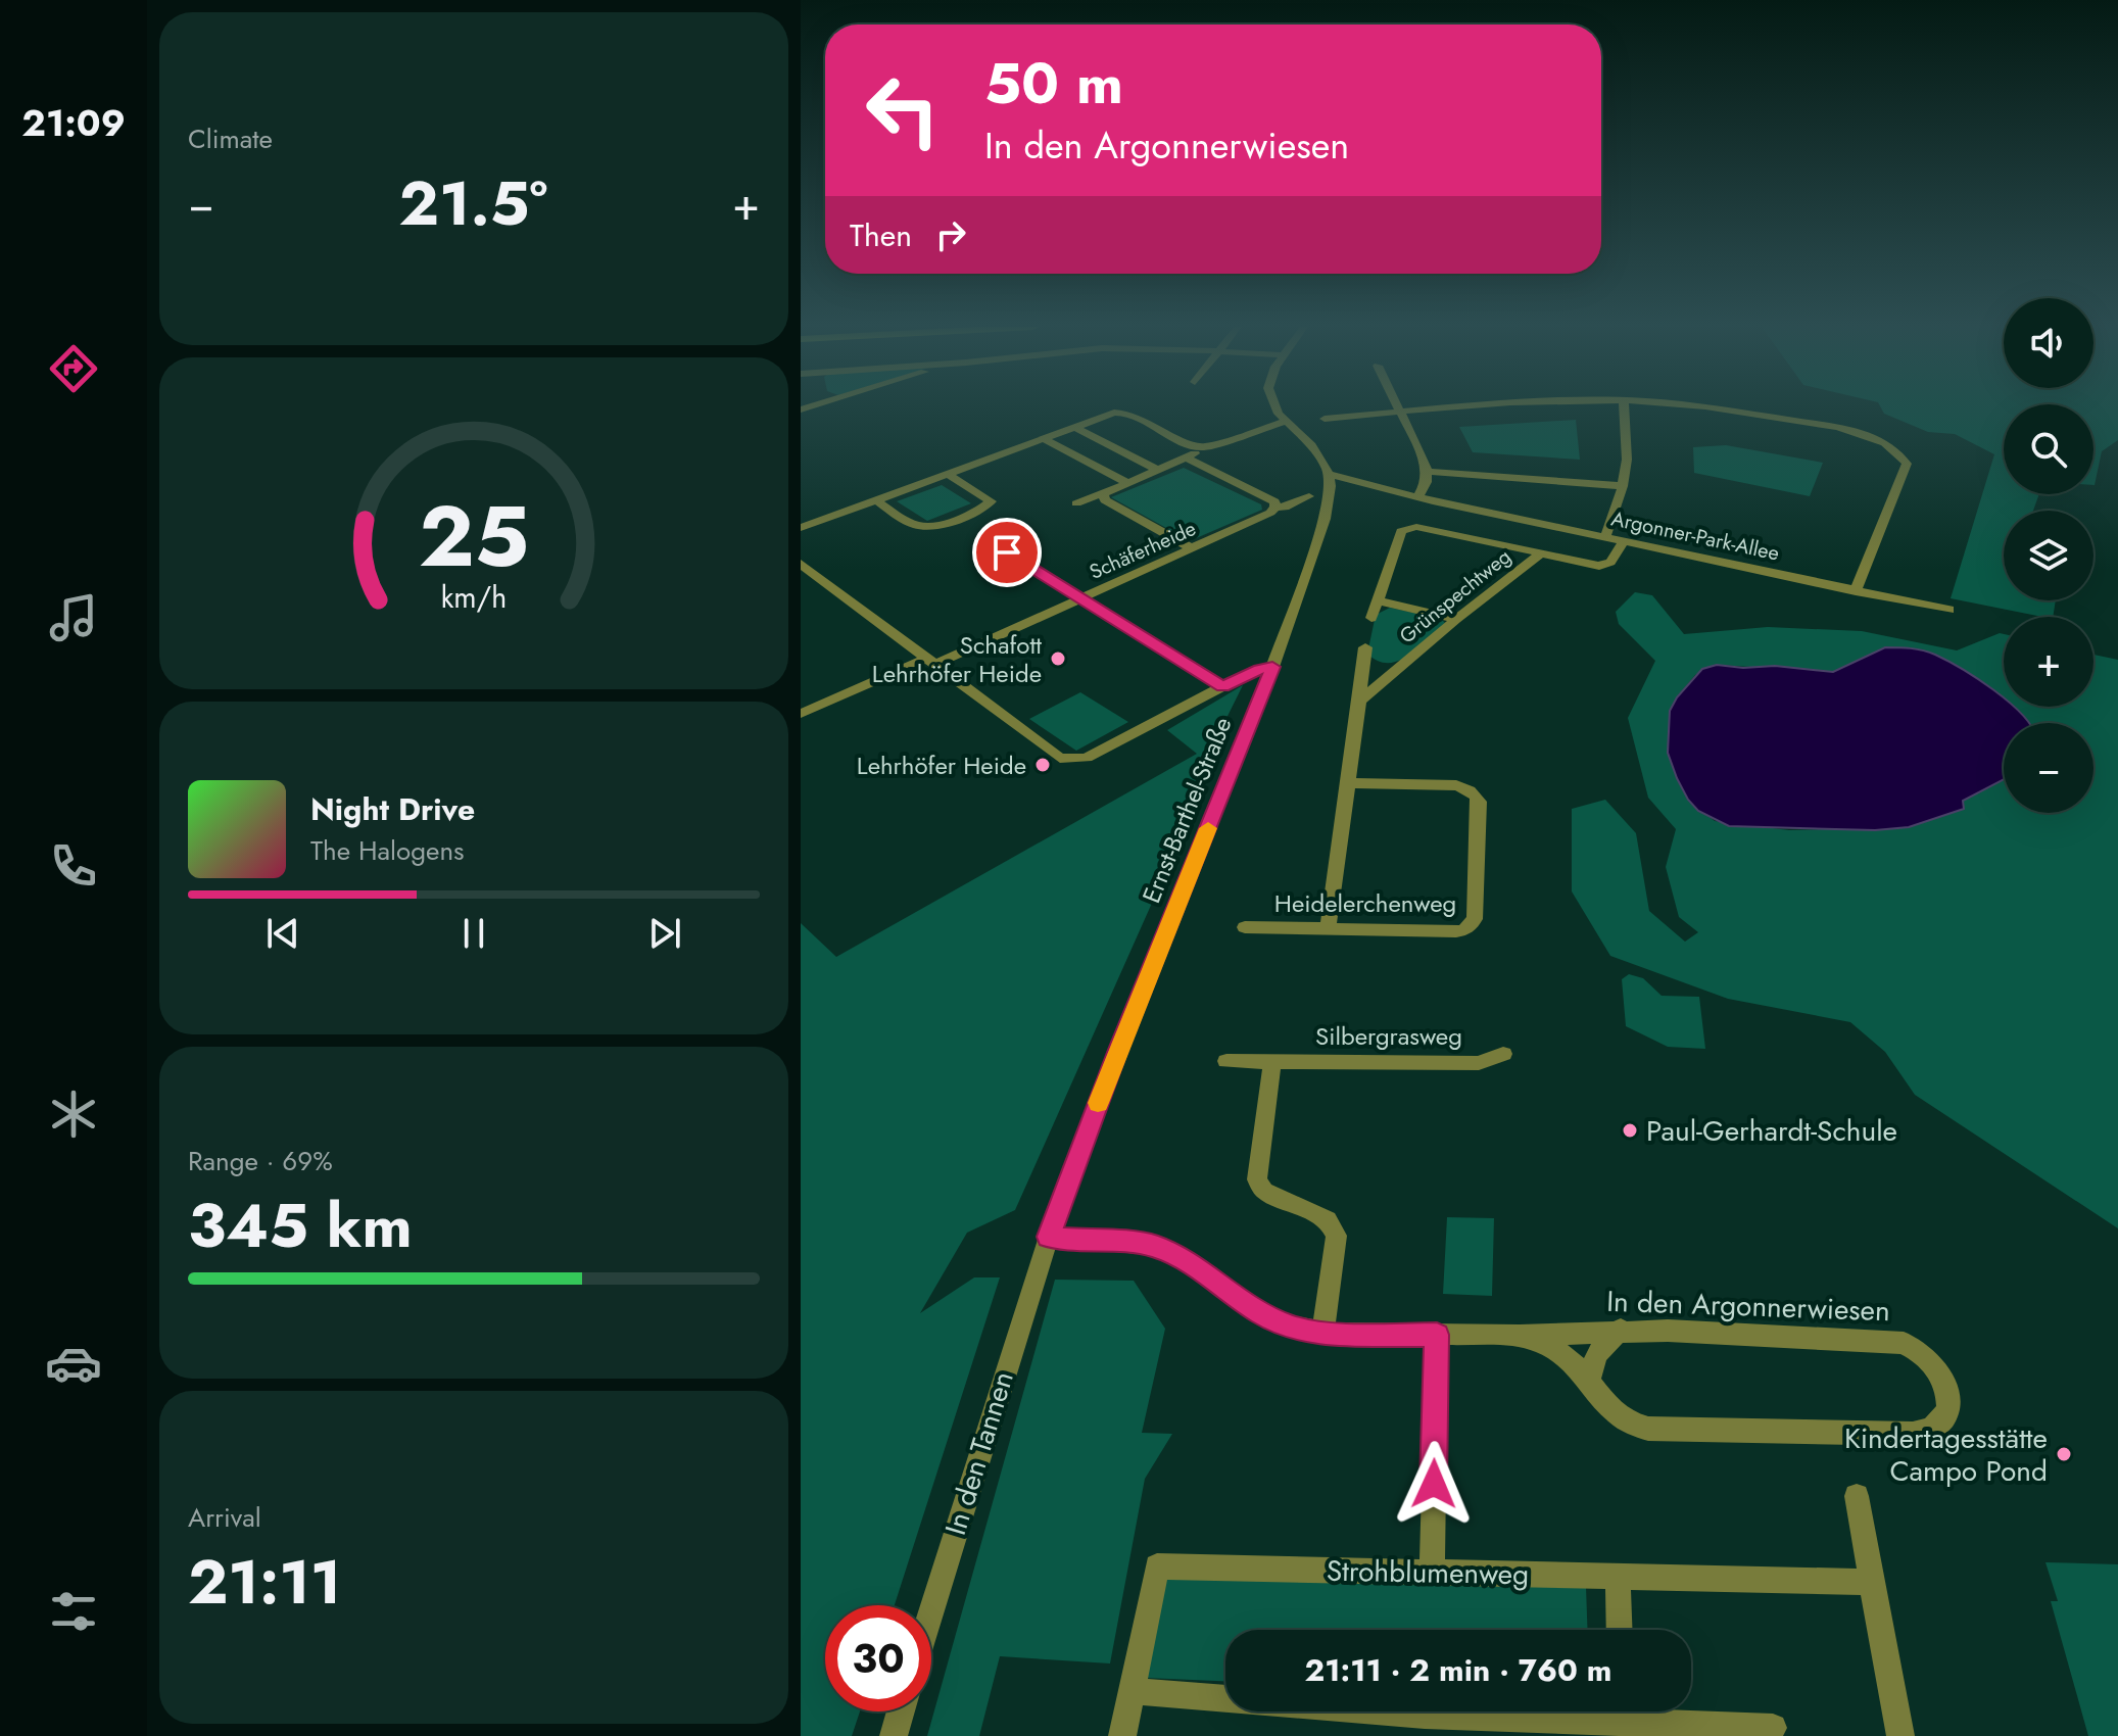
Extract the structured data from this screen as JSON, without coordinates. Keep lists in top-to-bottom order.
{
  "streets": {
    "street": [
      "Argonner-Park-Allee",
      "Schäferheide",
      "Grünspechtweg",
      "Ernst-Barthel-Straße",
      "Heidelerchenweg",
      "Silbergrasweg",
      "In den Argonnerwiesen",
      "In den Tannen",
      "Strohblumenweg"
    ]
  },
  "crossings": [
    ["Argonner-Park-Allee", "Grünspechtweg"],
    ["Argonner-Park-Allee", "Ernst-Barthel-Straße"],
    ["Grünspechtweg", "Heidelerchenweg"],
    ["Ernst-Barthel-Straße", "In den Argonnerwiesen"],
    ["Ernst-Barthel-Straße", "In den Tannen"],
    ["In den Argonnerwiesen", "In den Tannen"]
  ],
  "places": [
    "Schafott Lehrhöfer Heide",
    "Lehrhöfer Heide",
    "Paul-Gerhardt-Schule",
    "Kindertagesstätte Campo Pond"
  ],
  "page": {
    "tabs": "21:09",
    "tile": [
      "Climate",
      ["Range · 69%", "345 km"],
      ["Arrival", "21:11"]
    ],
    "turn": ["50 m", "In den Argonnerwiesen"],
    "heat": ["−", "21.5°", "+"],
    "then": "Then",
    "map_buttons": ["+", "−"],
    "song": ["Night Drive", "The Halogens"],
    "limit": "30",
    "trip": "21:11 · 2 min · 760 m",
    "gauge": ["25", "km/h"]
  }
}
